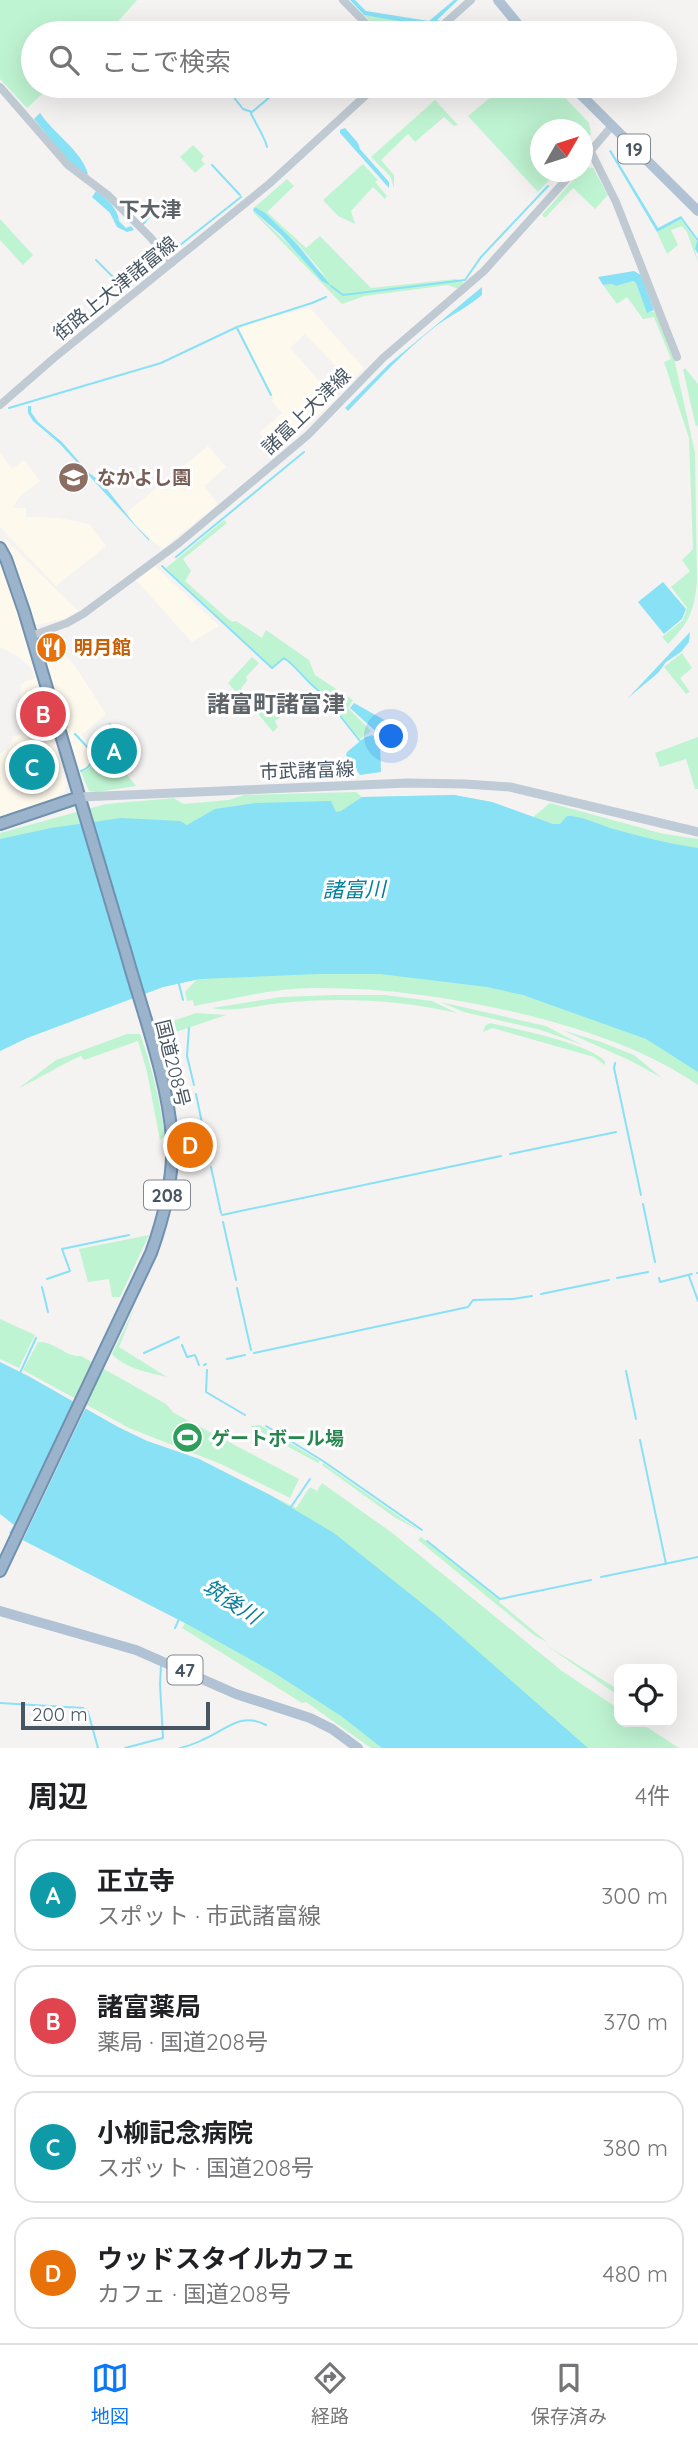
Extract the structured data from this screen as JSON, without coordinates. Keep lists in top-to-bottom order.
{
  "streets": {
    "highway": ["国道208号", "208"],
    "main road": ["19", "市武諸富線", "47"],
    "street": ["街路上大津諸富線", "諸富上大津線"]
  },
  "crossings": [
    ["諸富上大津線", "国道208号"],
    ["市武諸富線", "国道208号"]
  ],
  "districts": ["下大津", "諸富町諸富津"],
  "water": ["諸富川", "筑後川"],
  "places": {
    "school or university": ["なかよし園"],
    "restaurant": ["明月館"],
    "sports": ["ゲートボール場"]
  },
  "scale_bar": "200 m",
  "north": "top right",
  "page": {
    "search": "ここで検索",
    "pins": [
      "B",
      "A",
      "C",
      "D"
    ],
    "scale": "200 m",
    "heading": ["周辺", "4件"],
    "list": [
      {
        "mark": "A",
        "name": "正立寺",
        "note": "スポット · 市武諸富線",
        "value": "300 m"
      },
      {
        "mark": "B",
        "name": "諸富薬局",
        "note": "薬局 · 国道208号",
        "value": "370 m"
      },
      {
        "mark": "C",
        "name": "小柳記念病院",
        "note": "スポット · 国道208号",
        "value": "380 m"
      },
      {
        "mark": "D",
        "name": "ウッドスタイルカフェ",
        "note": "カフェ · 国道208号",
        "value": "480 m"
      }
    ],
    "nav": ["地図", "経路", "保存済み"]
  }
}
